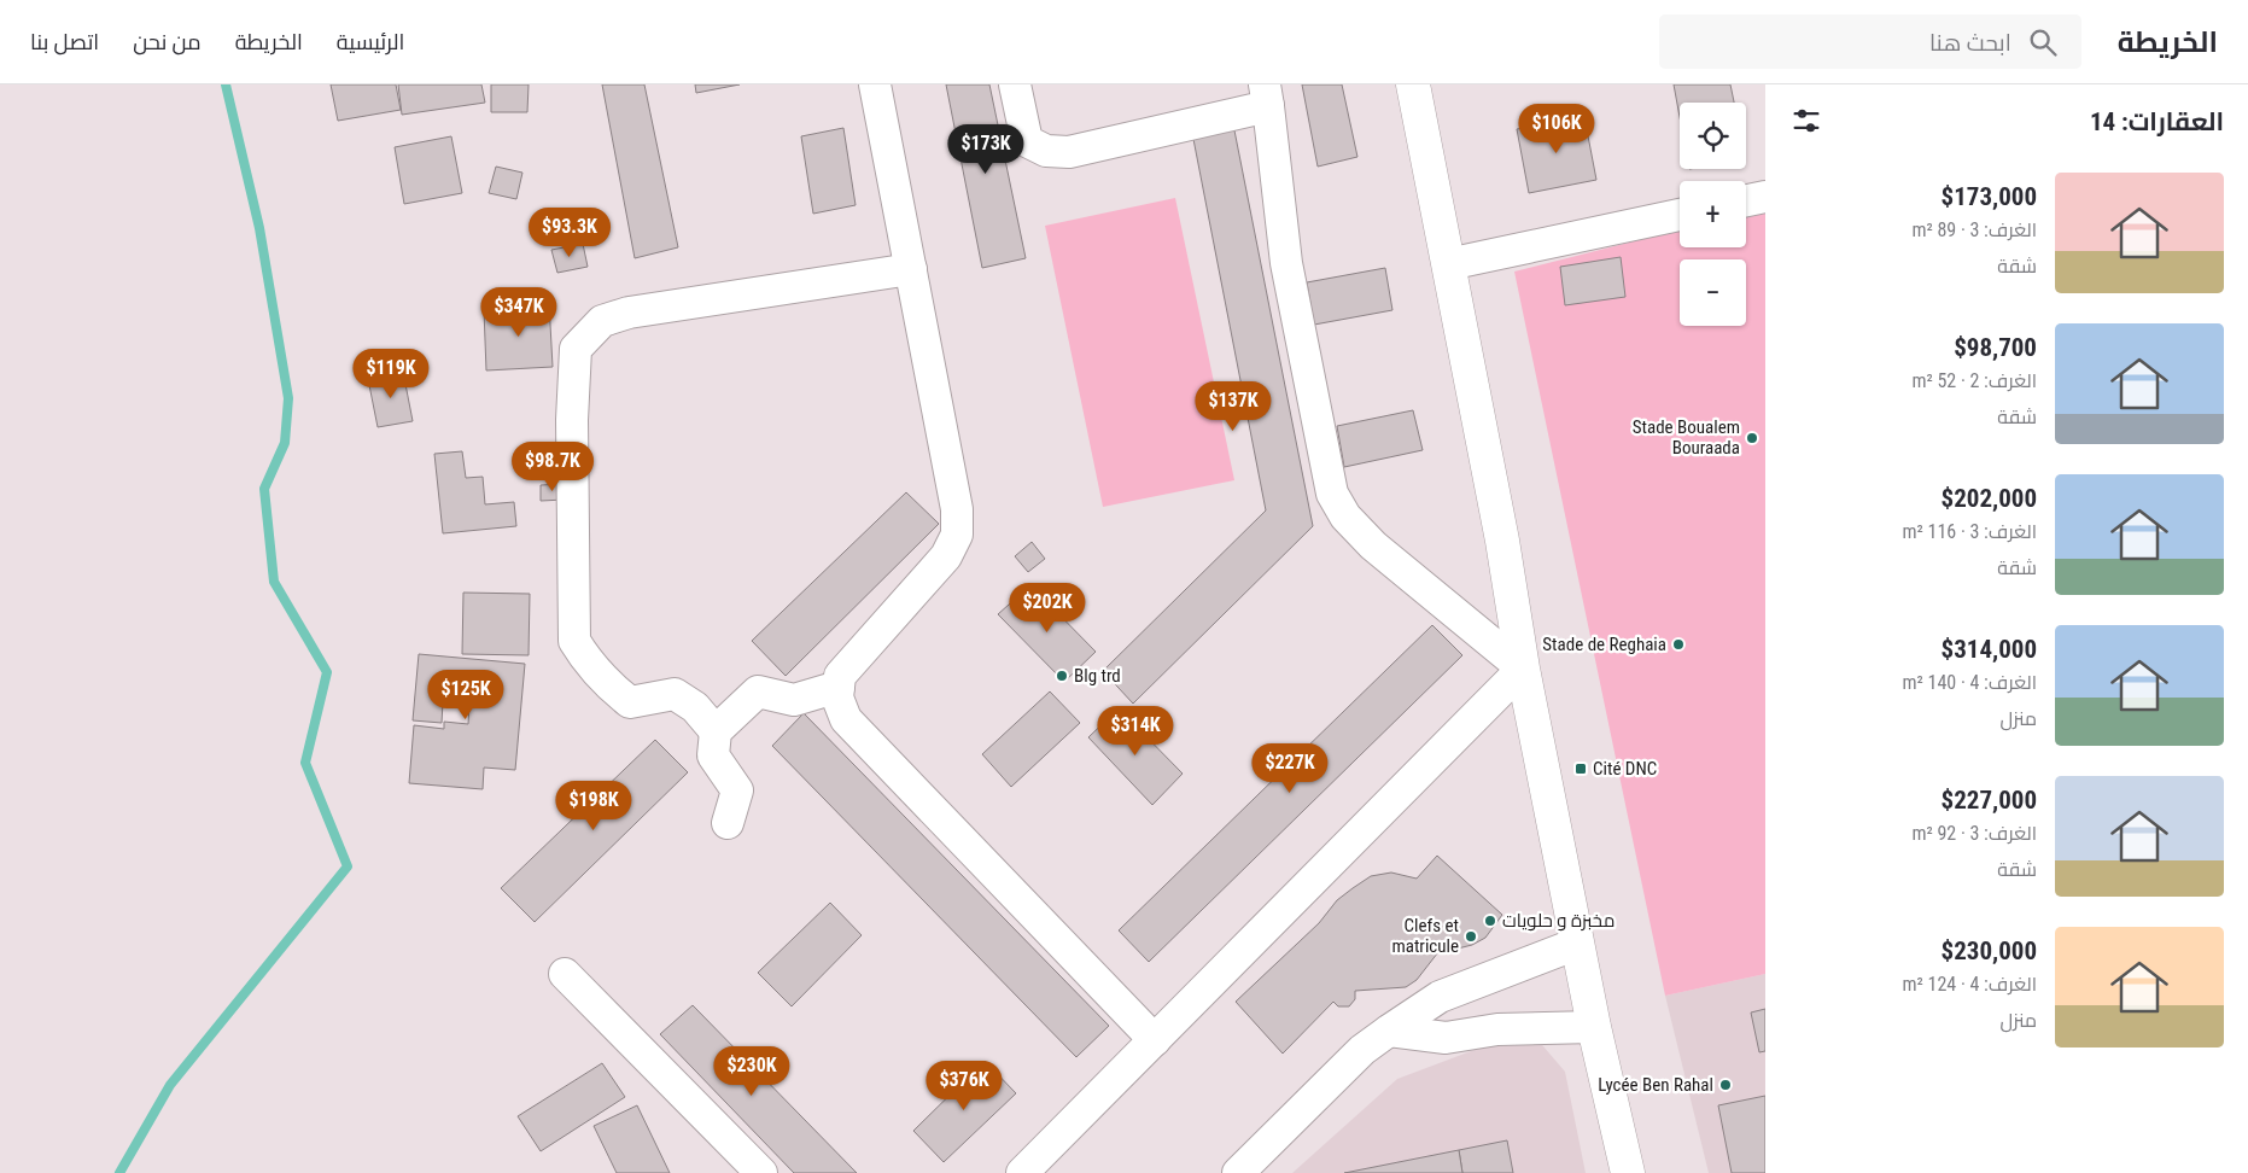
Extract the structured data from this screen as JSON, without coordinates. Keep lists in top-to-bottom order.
{
  "places": {
    "other": [
      "Stade Boualem Bouraada",
      "Stade de Reghaia",
      "Blg trd",
      "مخبزة و حلويات",
      "Clefs et matricule",
      "Lycée Ben Rahal"
    ],
    "transit": ["Cité DNC"]
  },
  "page": {
    "header": "الخريطة",
    "search": "ابحث هنا",
    "nav": [
      "الرئيسية",
      "الخريطة",
      "من نحن",
      "اتصل بنا"
    ],
    "heading": "العقارات: 14",
    "map_buttons": ["+", "−"],
    "price": [
      "$106K",
      "$173K",
      "$93.3K",
      "$347K",
      "$119K",
      "$137K",
      "$98.7K",
      "$202K",
      "$125K",
      "$314K",
      "$227K",
      "$198K",
      "$230K",
      "$376K"
    ],
    "list": [
      {
        "name": "$173,000",
        "note": "الغرف: 3 · 89 m² · شقة"
      },
      {
        "name": "$98,700",
        "note": "الغرف: 2 · 52 m² · شقة"
      },
      {
        "name": "$202,000",
        "note": "الغرف: 3 · 116 m² · شقة"
      },
      {
        "name": "$314,000",
        "note": "الغرف: 4 · 140 m² · منزل"
      },
      {
        "name": "$227,000",
        "note": "الغرف: 3 · 92 m² · شقة"
      },
      {
        "name": "$230,000",
        "note": "الغرف: 4 · 124 m² · منزل"
      }
    ]
  }
}
